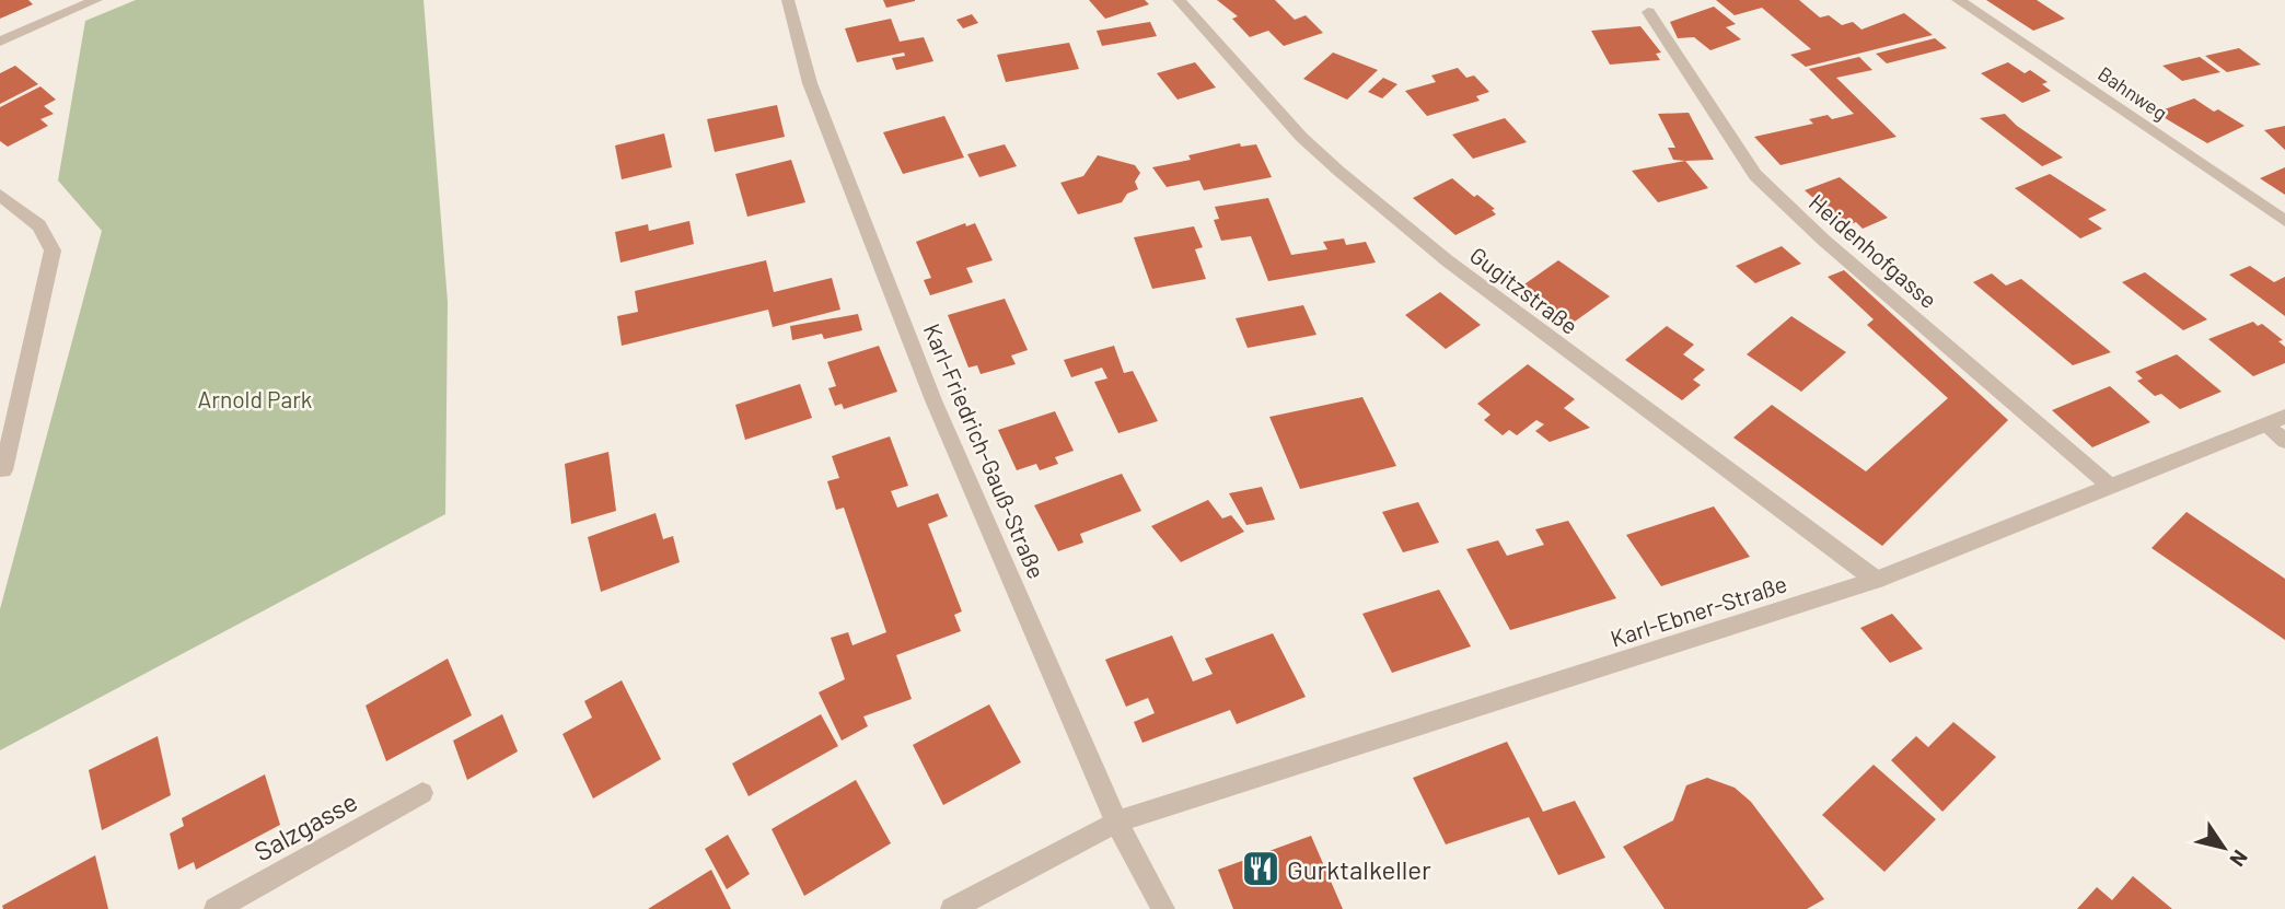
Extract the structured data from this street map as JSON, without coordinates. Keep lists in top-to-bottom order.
{
  "streets": {
    "street": [
      "Bahnweg",
      "Heidenhofgasse",
      "Gugitzstraße",
      "Karl-Friedrich-Gauß-Straße",
      "Karl-Ebner-Straße",
      "Salzgasse"
    ]
  },
  "crossings": [
    ["Heidenhofgasse", "Karl-Ebner-Straße"],
    ["Gugitzstraße", "Karl-Ebner-Straße"],
    ["Karl-Friedrich-Gauß-Straße", "Karl-Ebner-Straße"]
  ],
  "parks": ["Arnold Park"],
  "places": {
    "restaurant": ["Gurktalkeller"]
  },
  "north": "bottom right"
}
